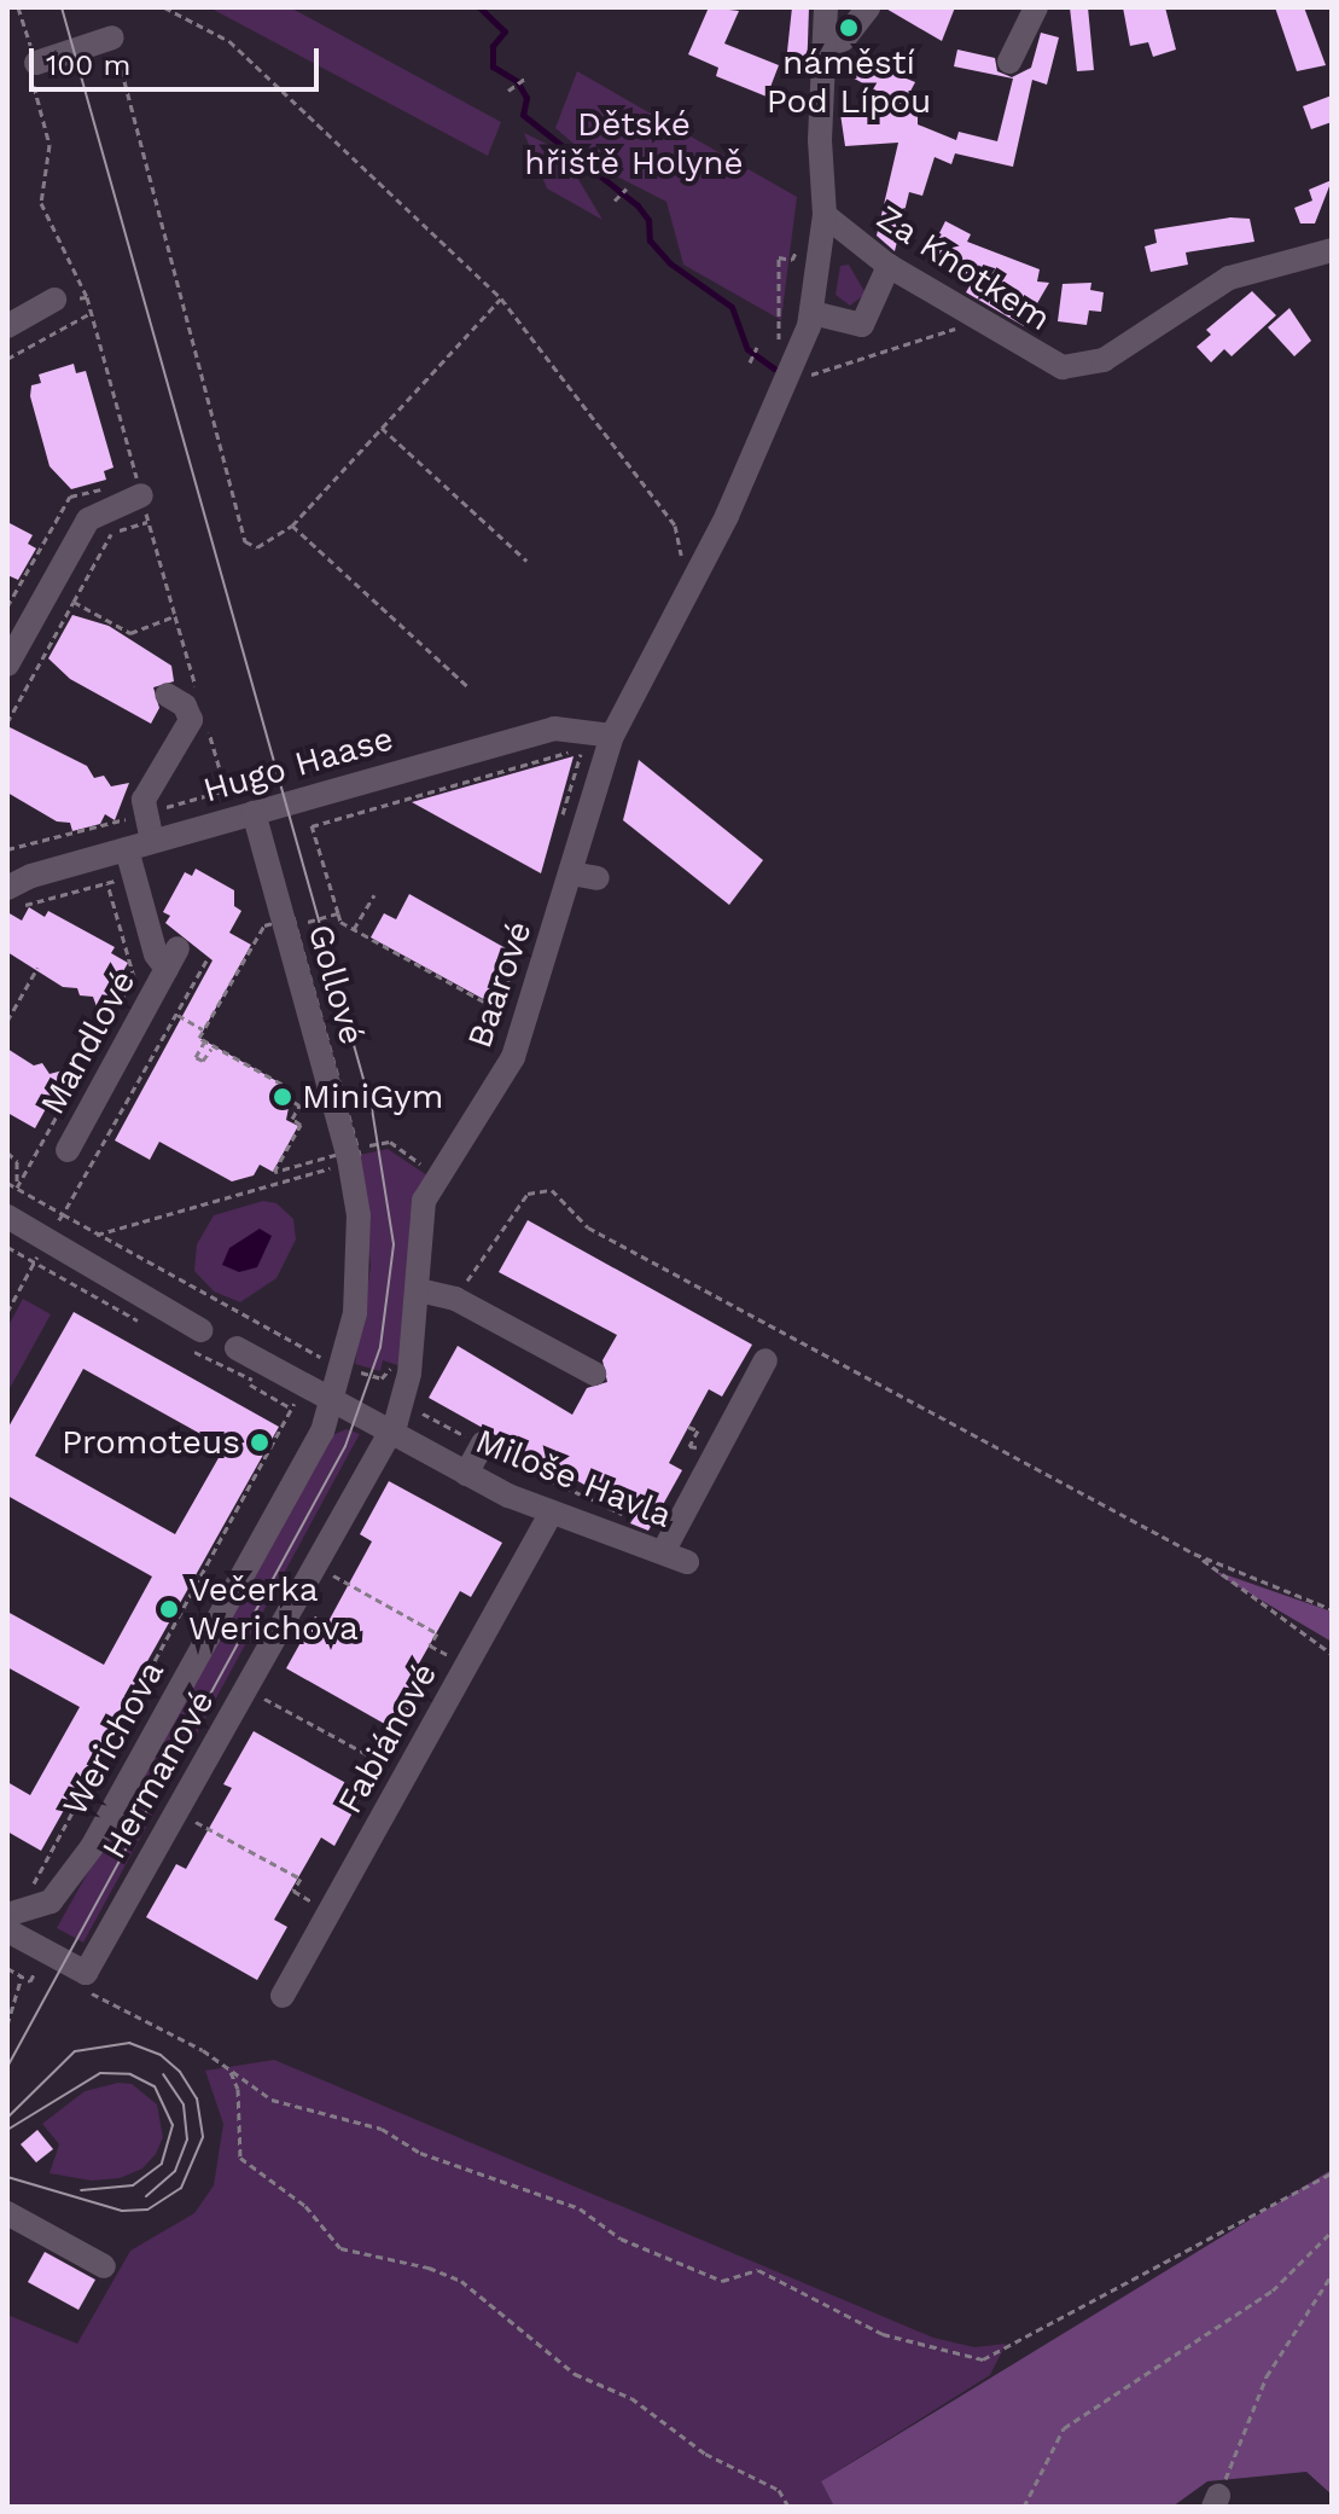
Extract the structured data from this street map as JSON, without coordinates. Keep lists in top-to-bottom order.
{
  "streets": {
    "street": [
      "Za Knotkem",
      "Hugo Haase",
      "Gollové",
      "Baarové",
      "Mandlové",
      "Miloše Havla",
      "Werichova",
      "Fabiánové",
      "Hermanové"
    ]
  },
  "crossings": [
    ["Za Knotkem", "Baarové"],
    ["Hugo Haase", "Gollové"],
    ["Hugo Haase", "Baarové"],
    ["Hugo Haase", "Mandlové"],
    ["Gollové", "Miloše Havla"],
    ["Gollové", "Werichova"],
    ["Baarové", "Miloše Havla"],
    ["Baarové", "Hermanové"],
    ["Miloše Havla", "Werichova"],
    ["Miloše Havla", "Fabiánové"],
    ["Miloše Havla", "Hermanové"]
  ],
  "parks": ["Dětské hřiště Holyně"],
  "places": [
    "náměstí Pod Lípou",
    "MiniGym",
    "Promoteus",
    "Večerka Werichova"
  ],
  "scale_bar": "100 m"
}
